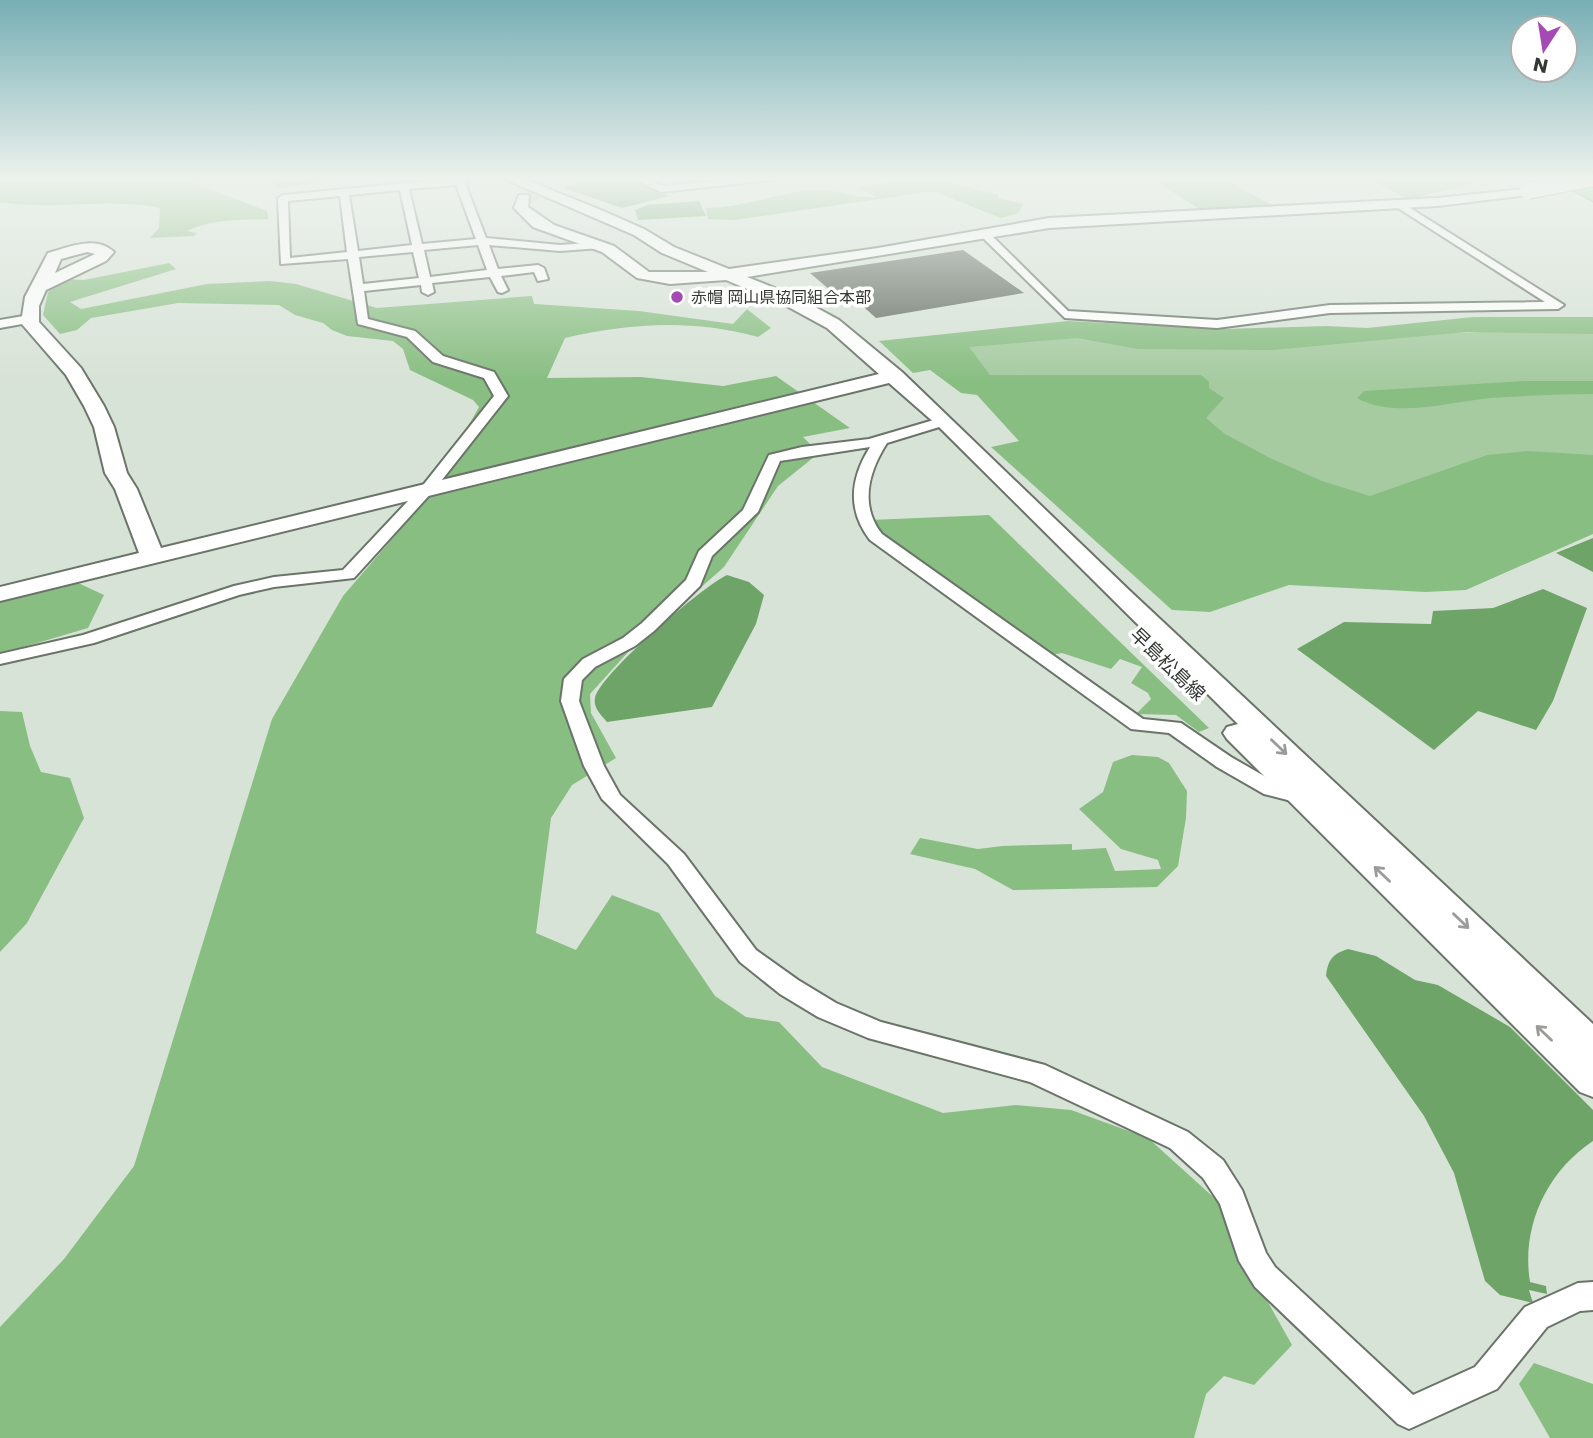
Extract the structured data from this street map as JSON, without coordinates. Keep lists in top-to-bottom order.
{
  "streets": {
    "street": ["早島松島線"]
  },
  "places": ["赤帽 岡山県協同組合本部"],
  "north": "bottom"
}
